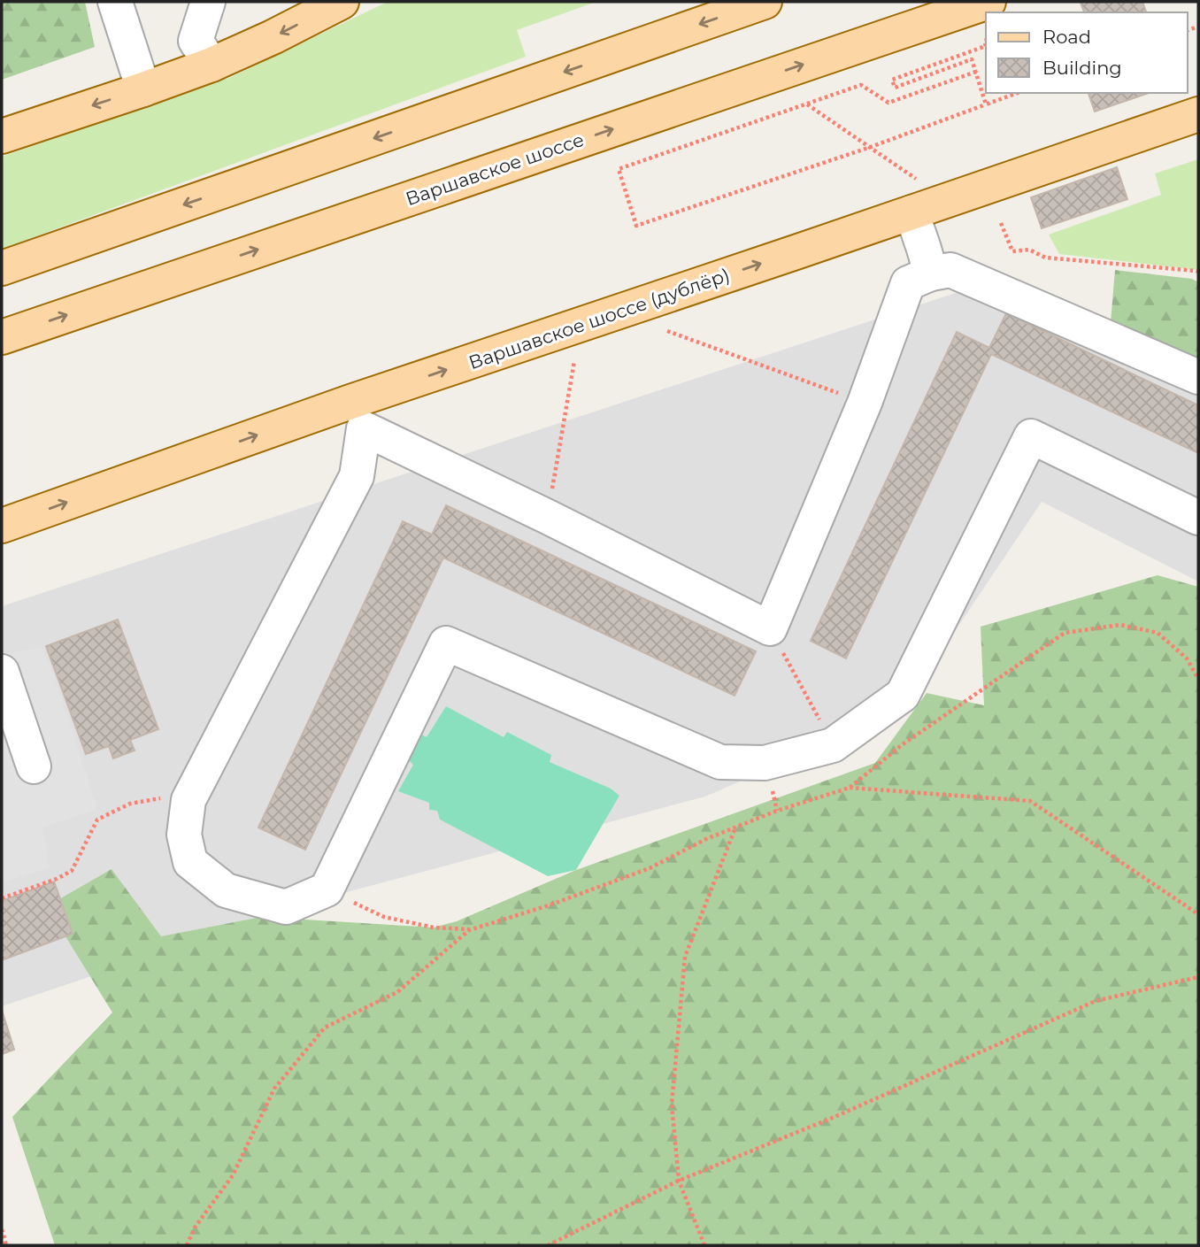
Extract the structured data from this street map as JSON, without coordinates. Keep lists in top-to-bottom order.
{
  "streets": {
    "main road": ["Варшавское шоссе", "Варшавское шоссе (дублёр)"]
  },
  "legend": ["Road", "Building"]
}
